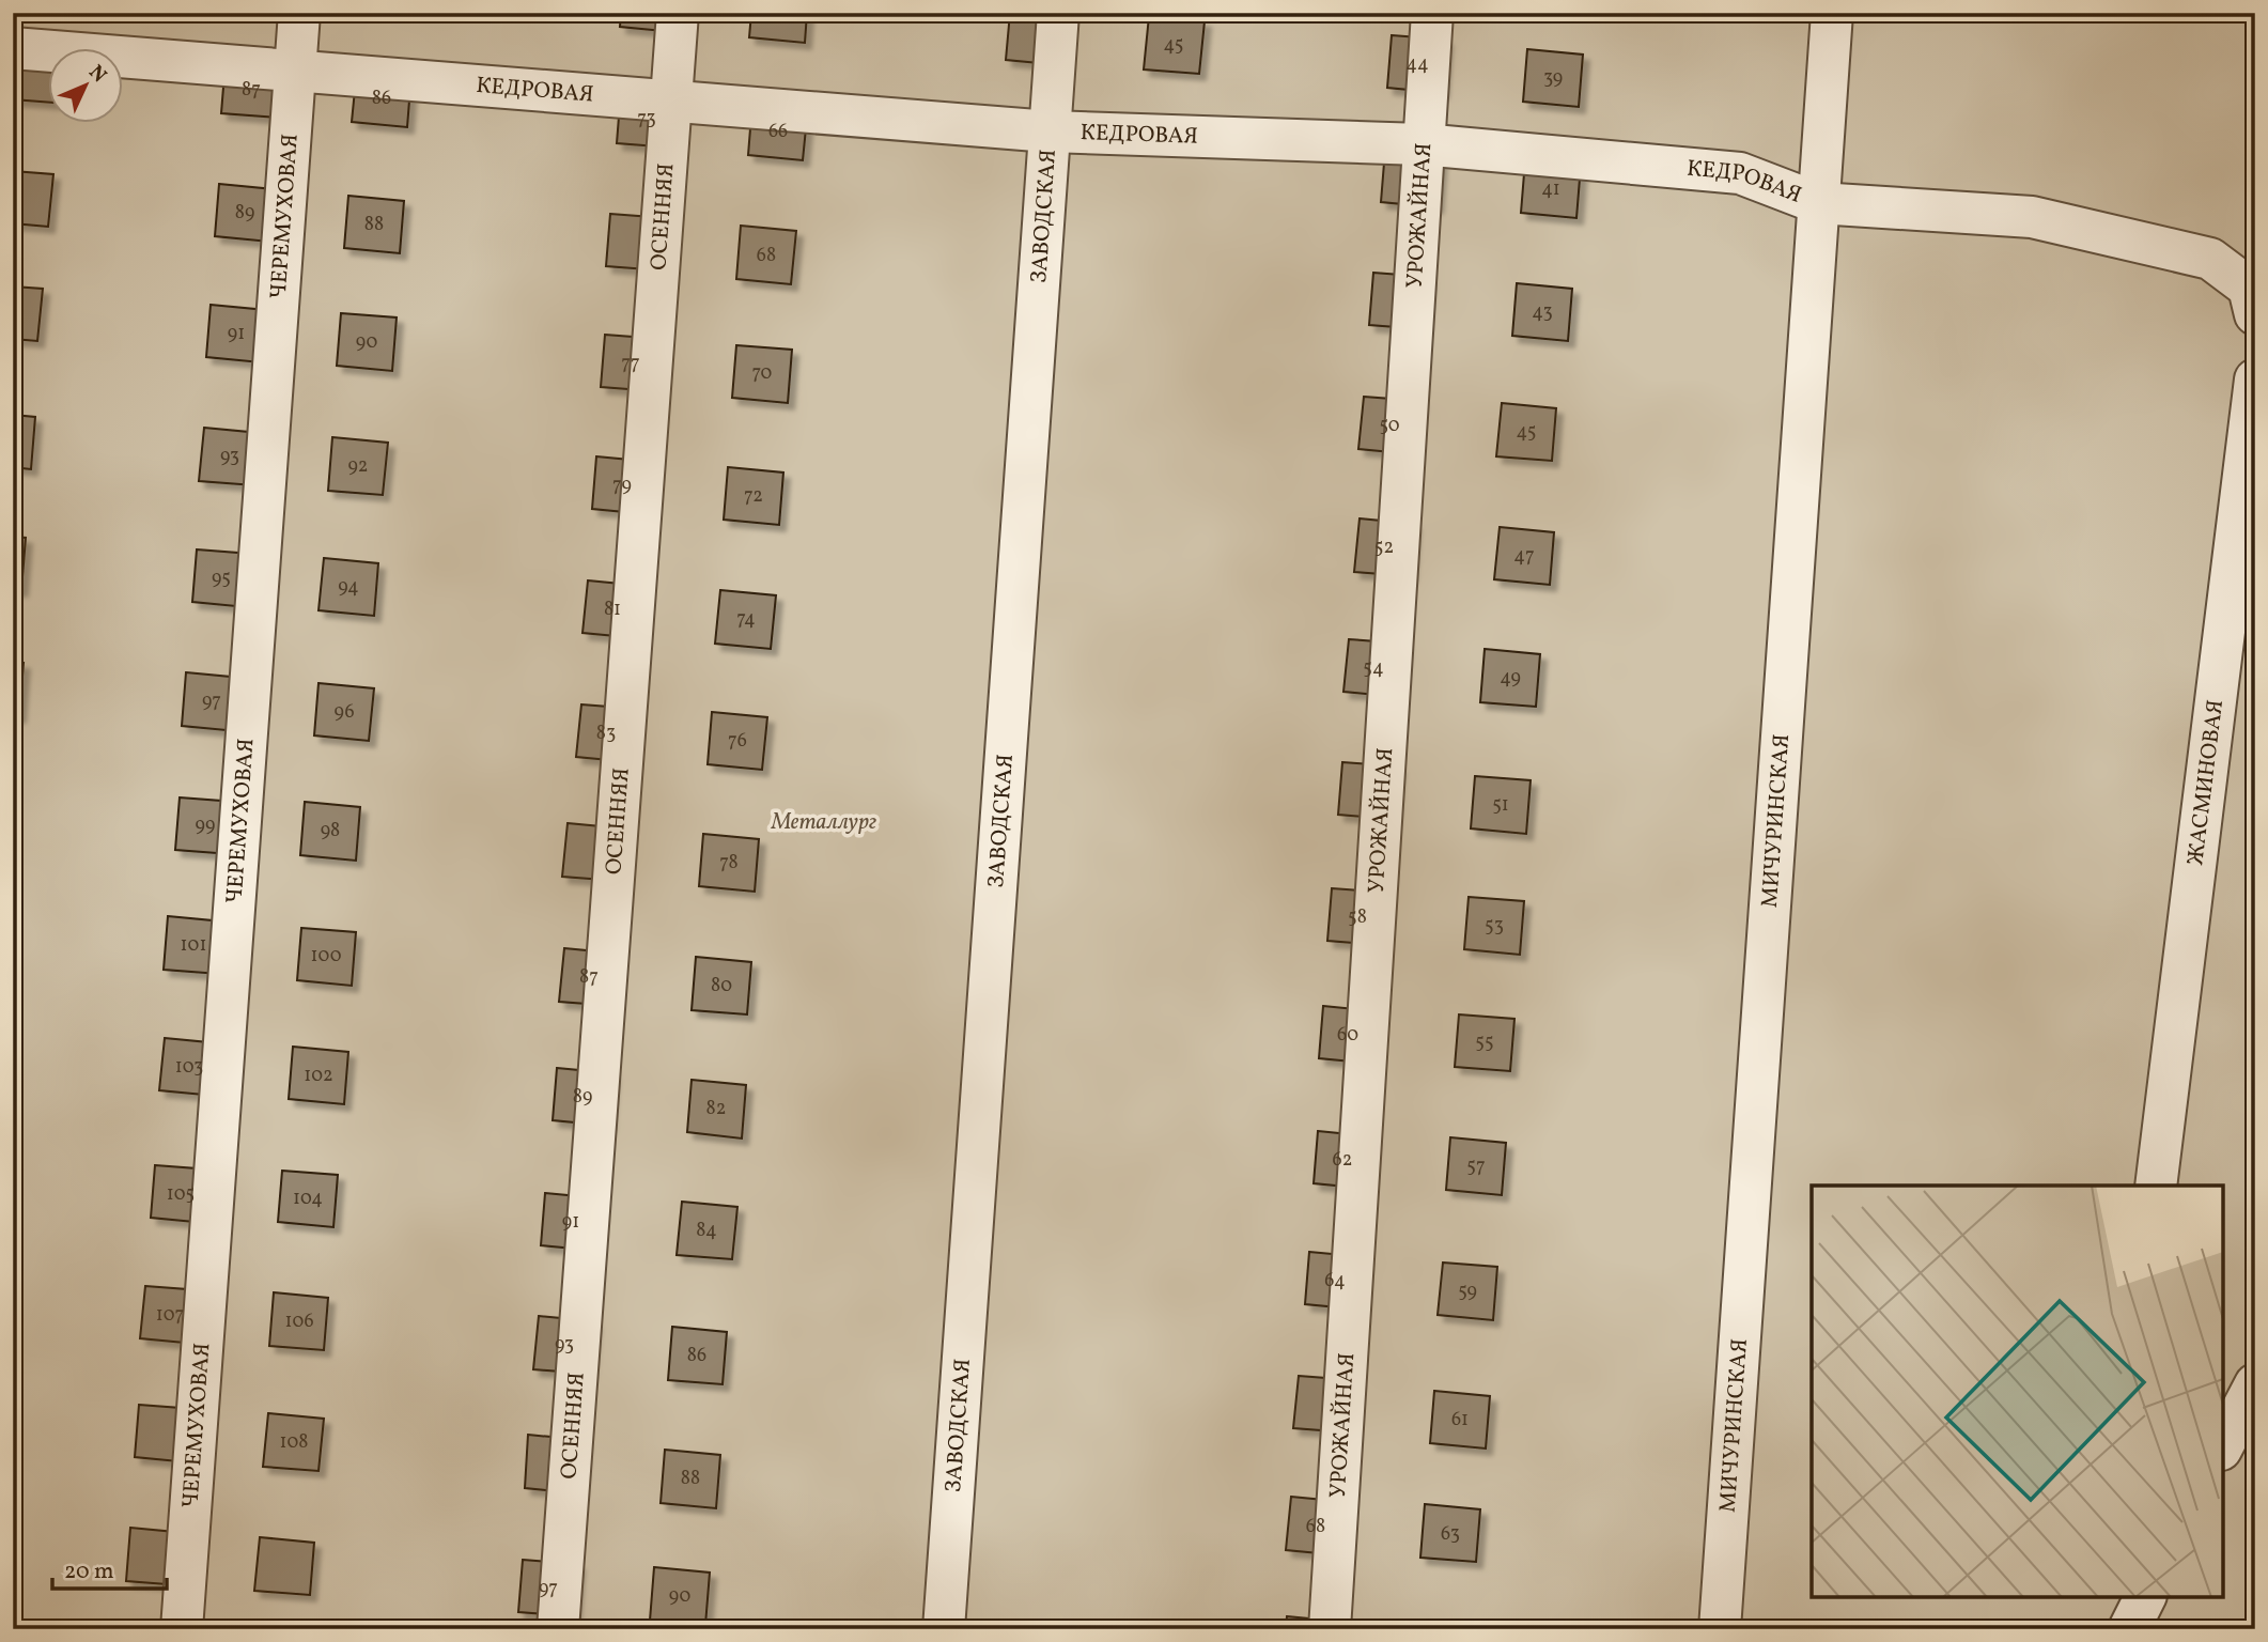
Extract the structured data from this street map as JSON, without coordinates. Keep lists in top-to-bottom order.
{
  "streets": {
    "street": [
      "КЕДРОВАЯ",
      "ЗАВОДСКАЯ",
      "УРОЖАЙНАЯ",
      "ЧЕРЕМУХОВАЯ",
      "ОСЕННЯЯ",
      "ЖАСМИНОВАЯ",
      "МИЧУРИНСКАЯ"
    ]
  },
  "crossings": [
    ["КЕДРОВАЯ", "ЗАВОДСКАЯ"],
    ["КЕДРОВАЯ", "УРОЖАЙНАЯ"],
    ["КЕДРОВАЯ", "ЧЕРЕМУХОВАЯ"],
    ["КЕДРОВАЯ", "ОСЕННЯЯ"],
    ["КЕДРОВАЯ", "МИЧУРИНСКАЯ"]
  ],
  "parks": ["Металлург"],
  "house_numbers": [
    "45",
    "44",
    "39",
    "87",
    "86",
    "73",
    "66",
    "41",
    "89",
    "88",
    "68",
    "43",
    "91",
    "90",
    "77",
    "70",
    "50",
    "45",
    "93",
    "92",
    "79",
    "72",
    "52",
    "47",
    "95",
    "94",
    "81",
    "74",
    "54",
    "49",
    "97",
    "96",
    "83",
    "76",
    "51",
    "99",
    "98",
    "78",
    "58",
    "53",
    "101",
    "100",
    "87",
    "80",
    "60",
    "55",
    "103",
    "102",
    "89",
    "82",
    "62",
    "57",
    "105",
    "104",
    "91",
    "84",
    "64",
    "59",
    "107",
    "106",
    "93",
    "86",
    "61",
    "108",
    "88",
    "68",
    "63",
    "97",
    "90"
  ],
  "scale_bar": "20 m",
  "north": "top right"
}
